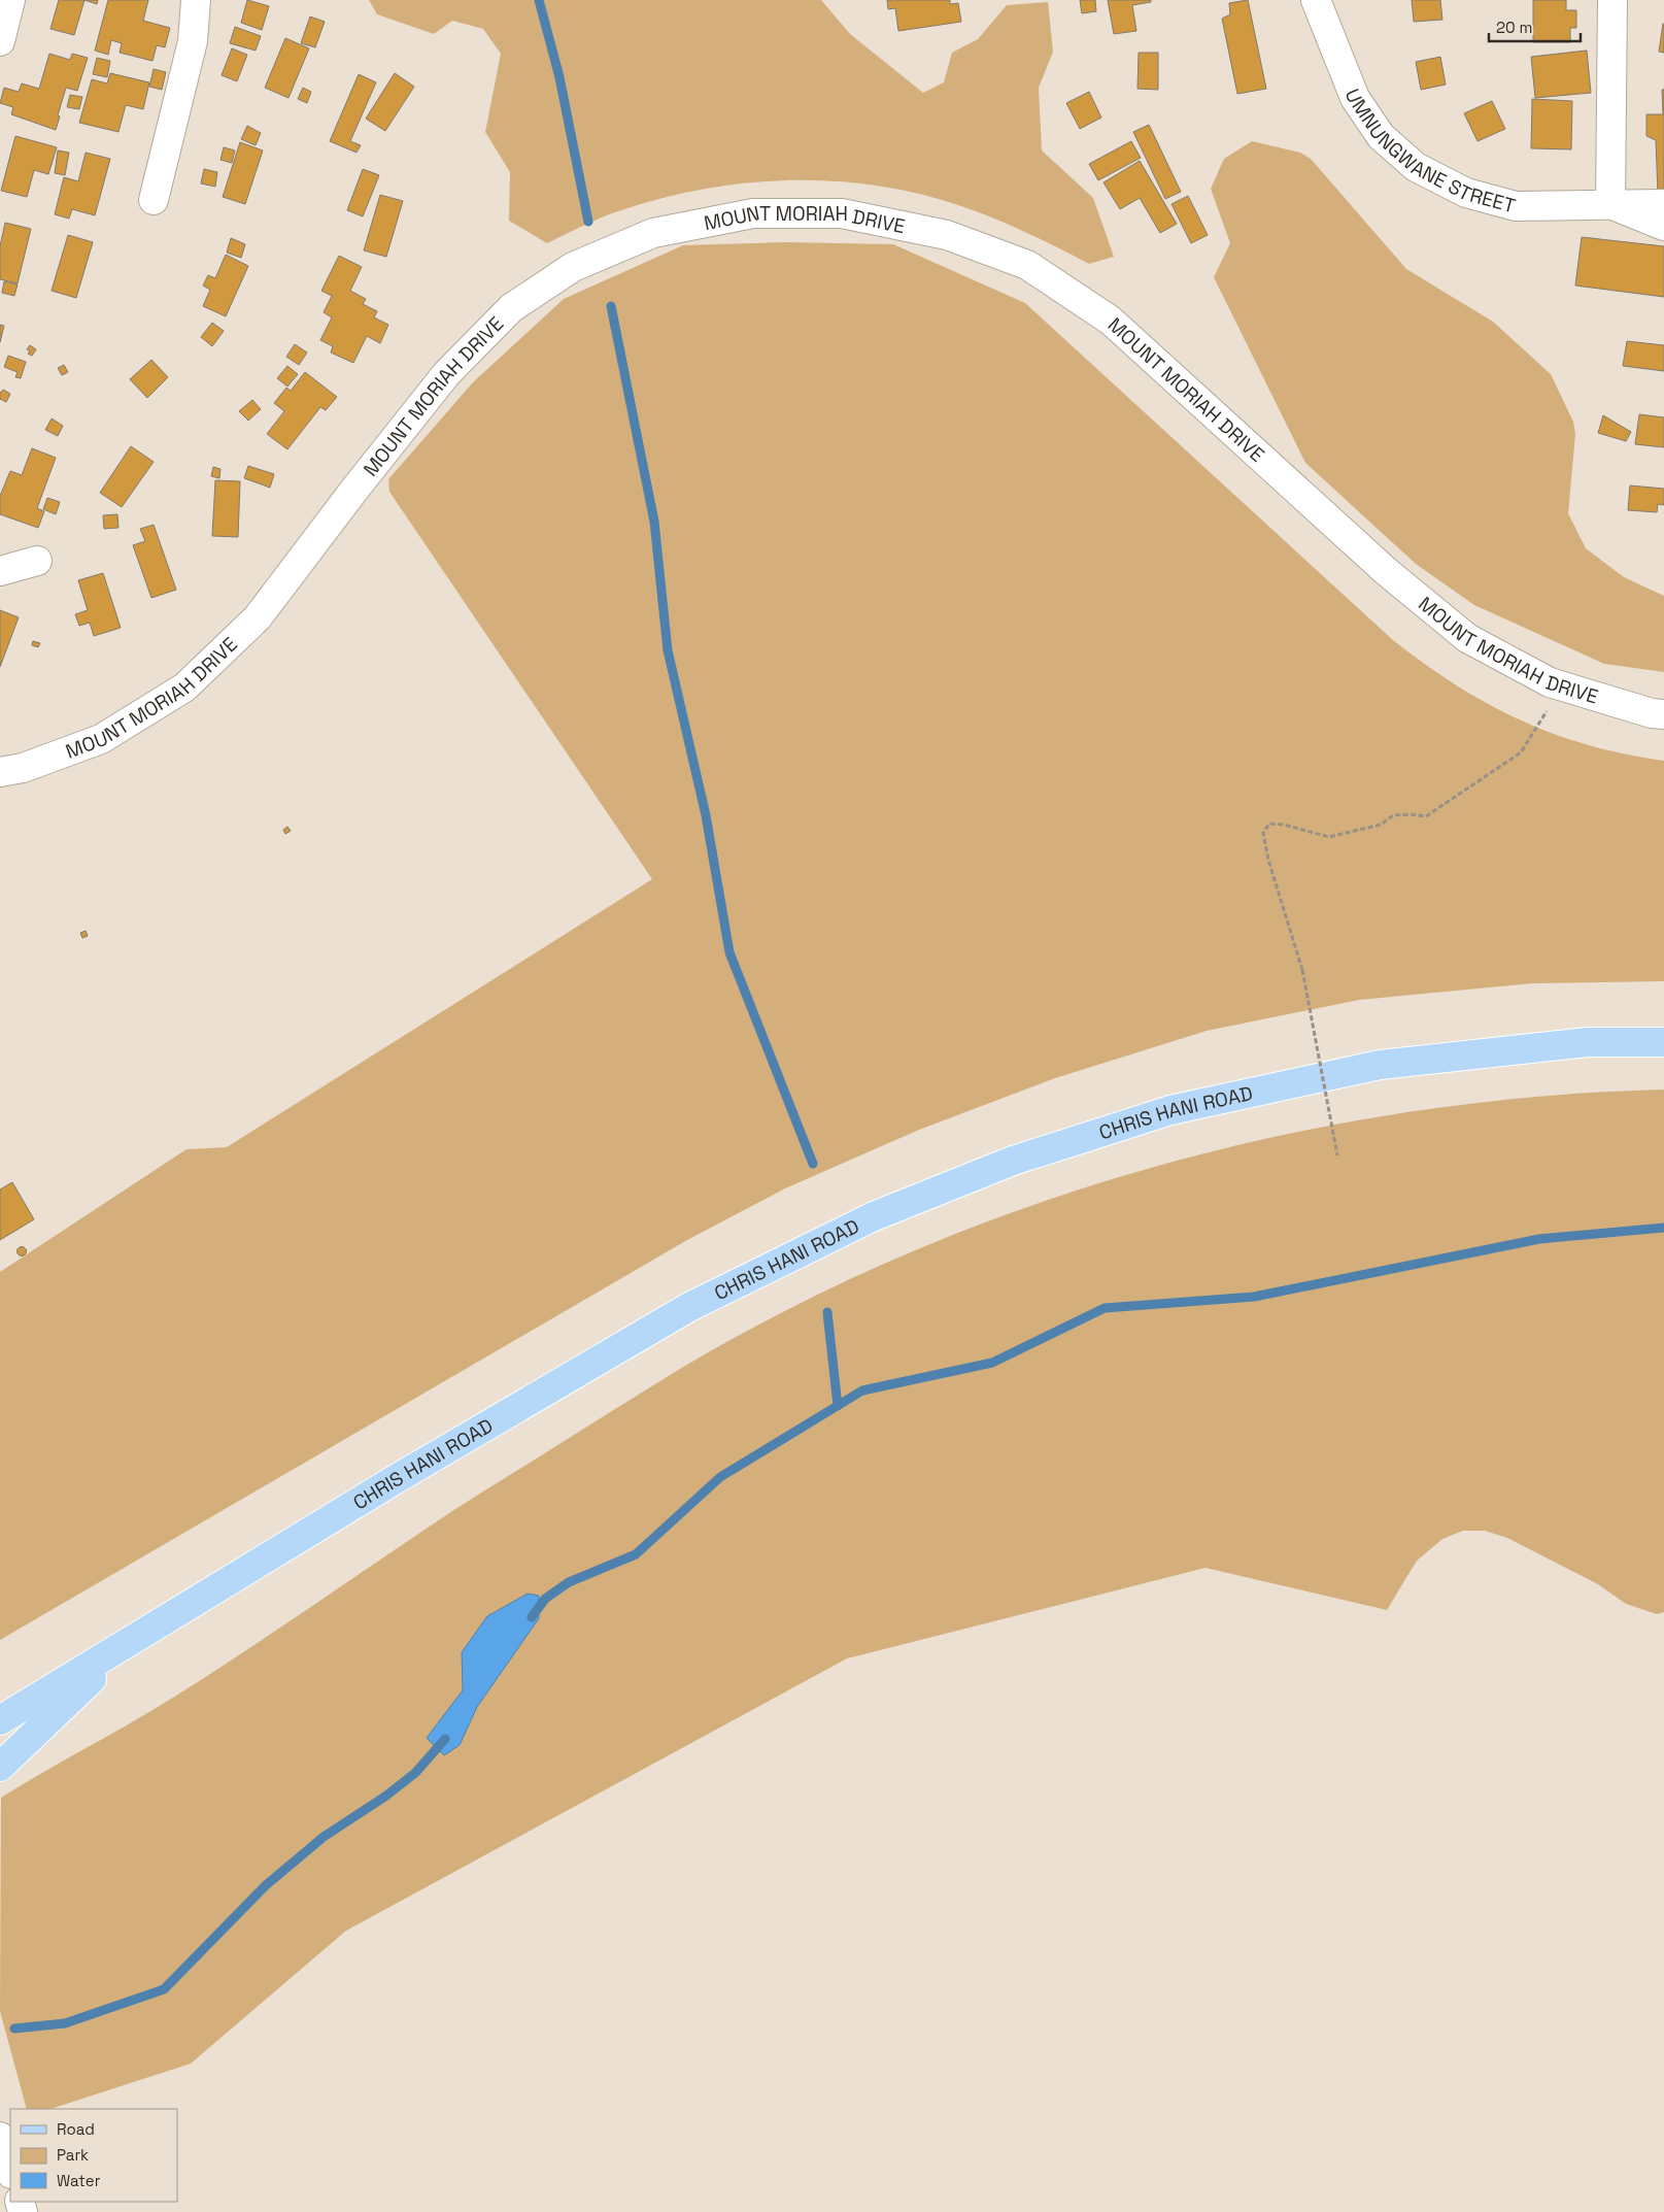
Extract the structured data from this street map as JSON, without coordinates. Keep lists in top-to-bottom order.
{
  "streets": {
    "main road": ["CHRIS HANI ROAD"],
    "street": ["UMNUNGWANE STREET", "MOUNT MORIAH DRIVE"]
  },
  "legend": ["Road", "Park", "Water"],
  "scale_bar": "20 m"
}
